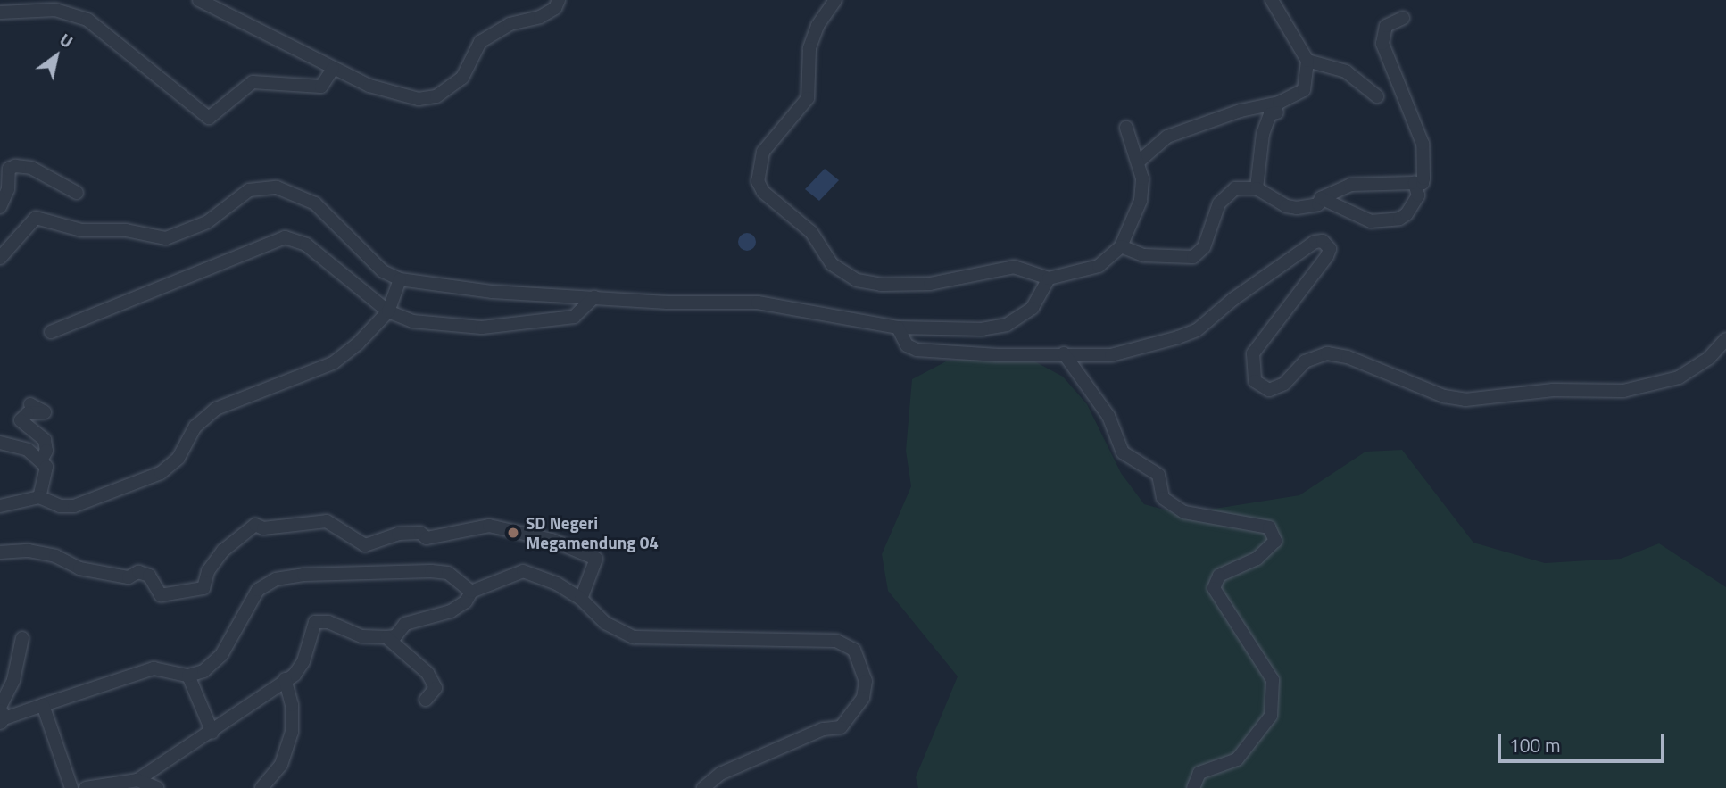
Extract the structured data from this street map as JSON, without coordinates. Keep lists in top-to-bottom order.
{
  "places": ["SD Negeri Megamendung 04"],
  "scale_bar": "100 m",
  "north": "top right"
}
